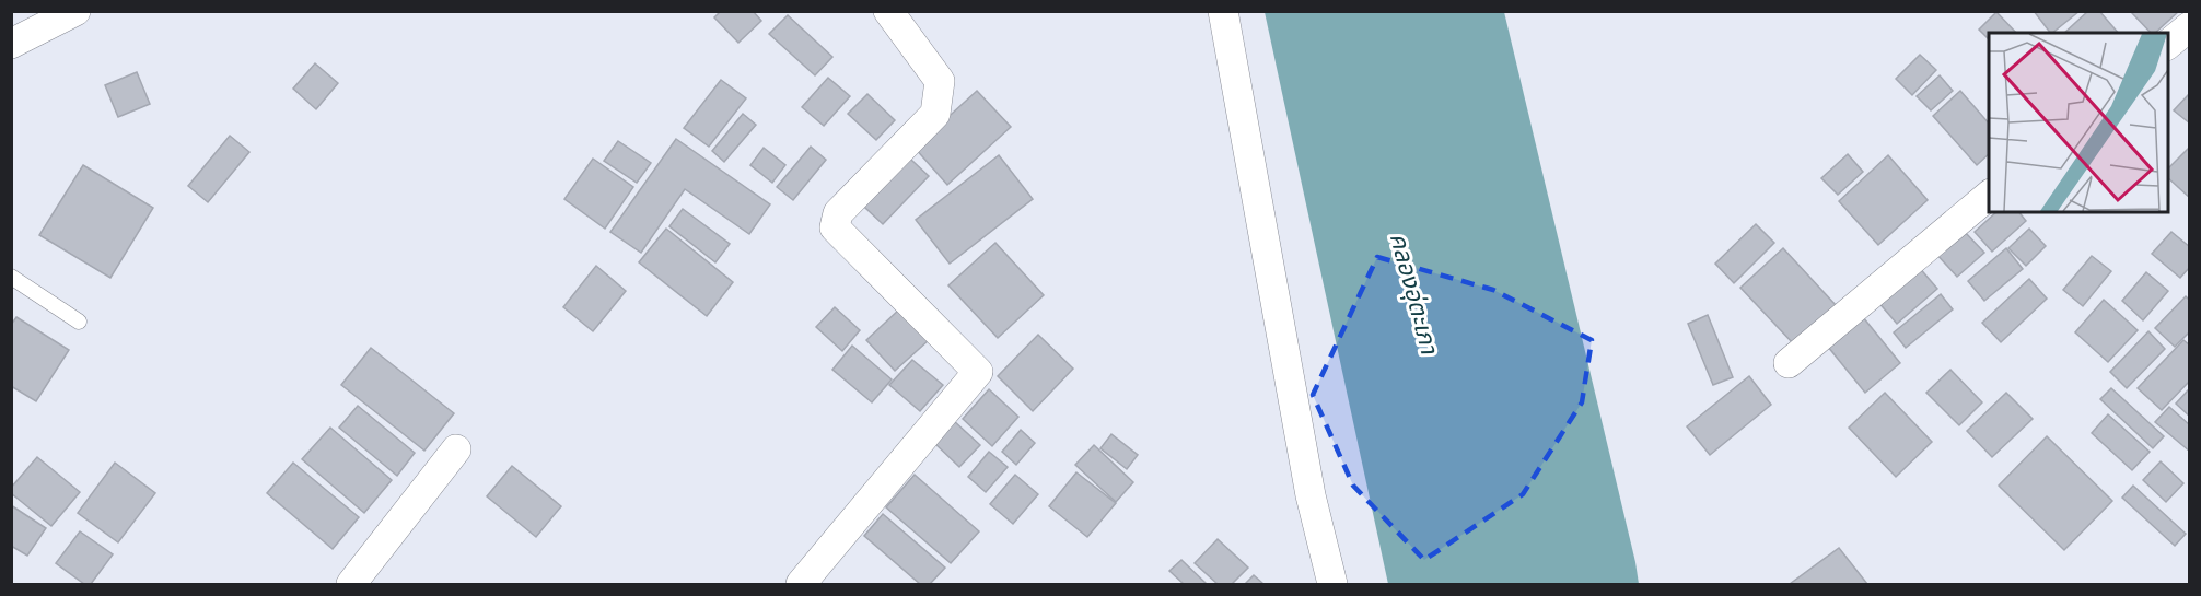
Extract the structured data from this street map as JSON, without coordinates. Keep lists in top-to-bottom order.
{
  "water": ["คลองอุ่ตะเภา"]
}
